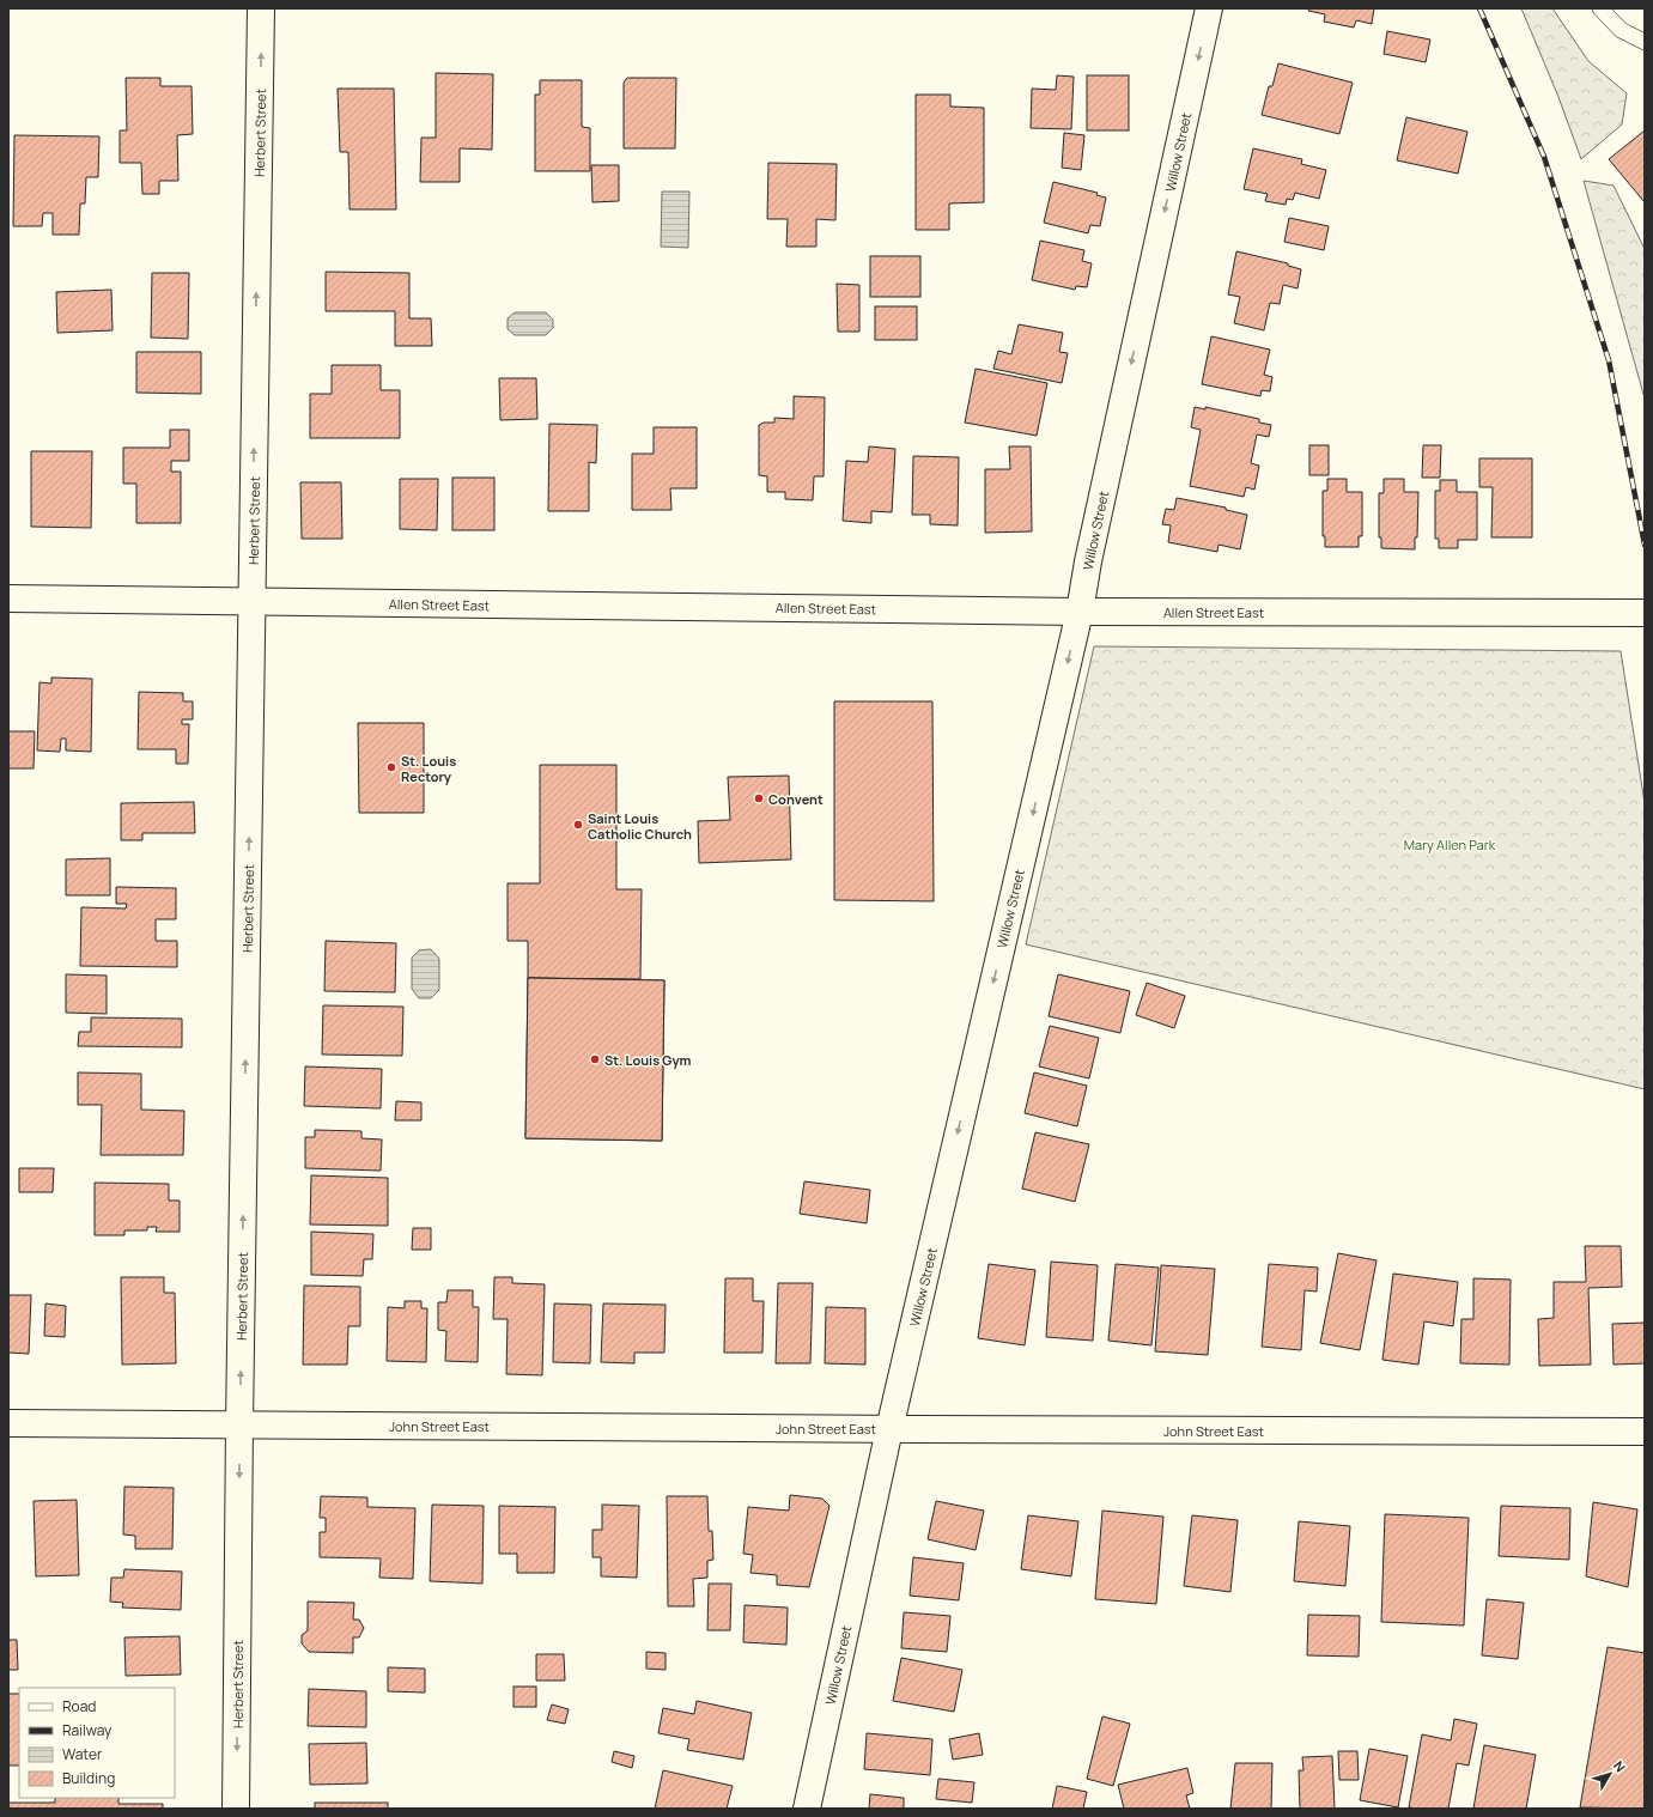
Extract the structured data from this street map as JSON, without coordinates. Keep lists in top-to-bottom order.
{
  "streets": {
    "street": [
      "Herbert Street",
      "Willow Street",
      "Allen Street East",
      "John Street East"
    ]
  },
  "crossings": [
    ["Herbert Street", "Allen Street East"],
    ["Herbert Street", "John Street East"],
    ["Willow Street", "Allen Street East"],
    ["Willow Street", "John Street East"]
  ],
  "one_way": ["Willow Street"],
  "parks": ["Mary Allen Park"],
  "places": [
    "St. Louis Rectory",
    "Convent",
    "Saint Louis Catholic Church",
    "St. Louis Gym"
  ],
  "legend": [
    "Road",
    "Railway",
    "Water",
    "Building"
  ],
  "north": "top right"
}
